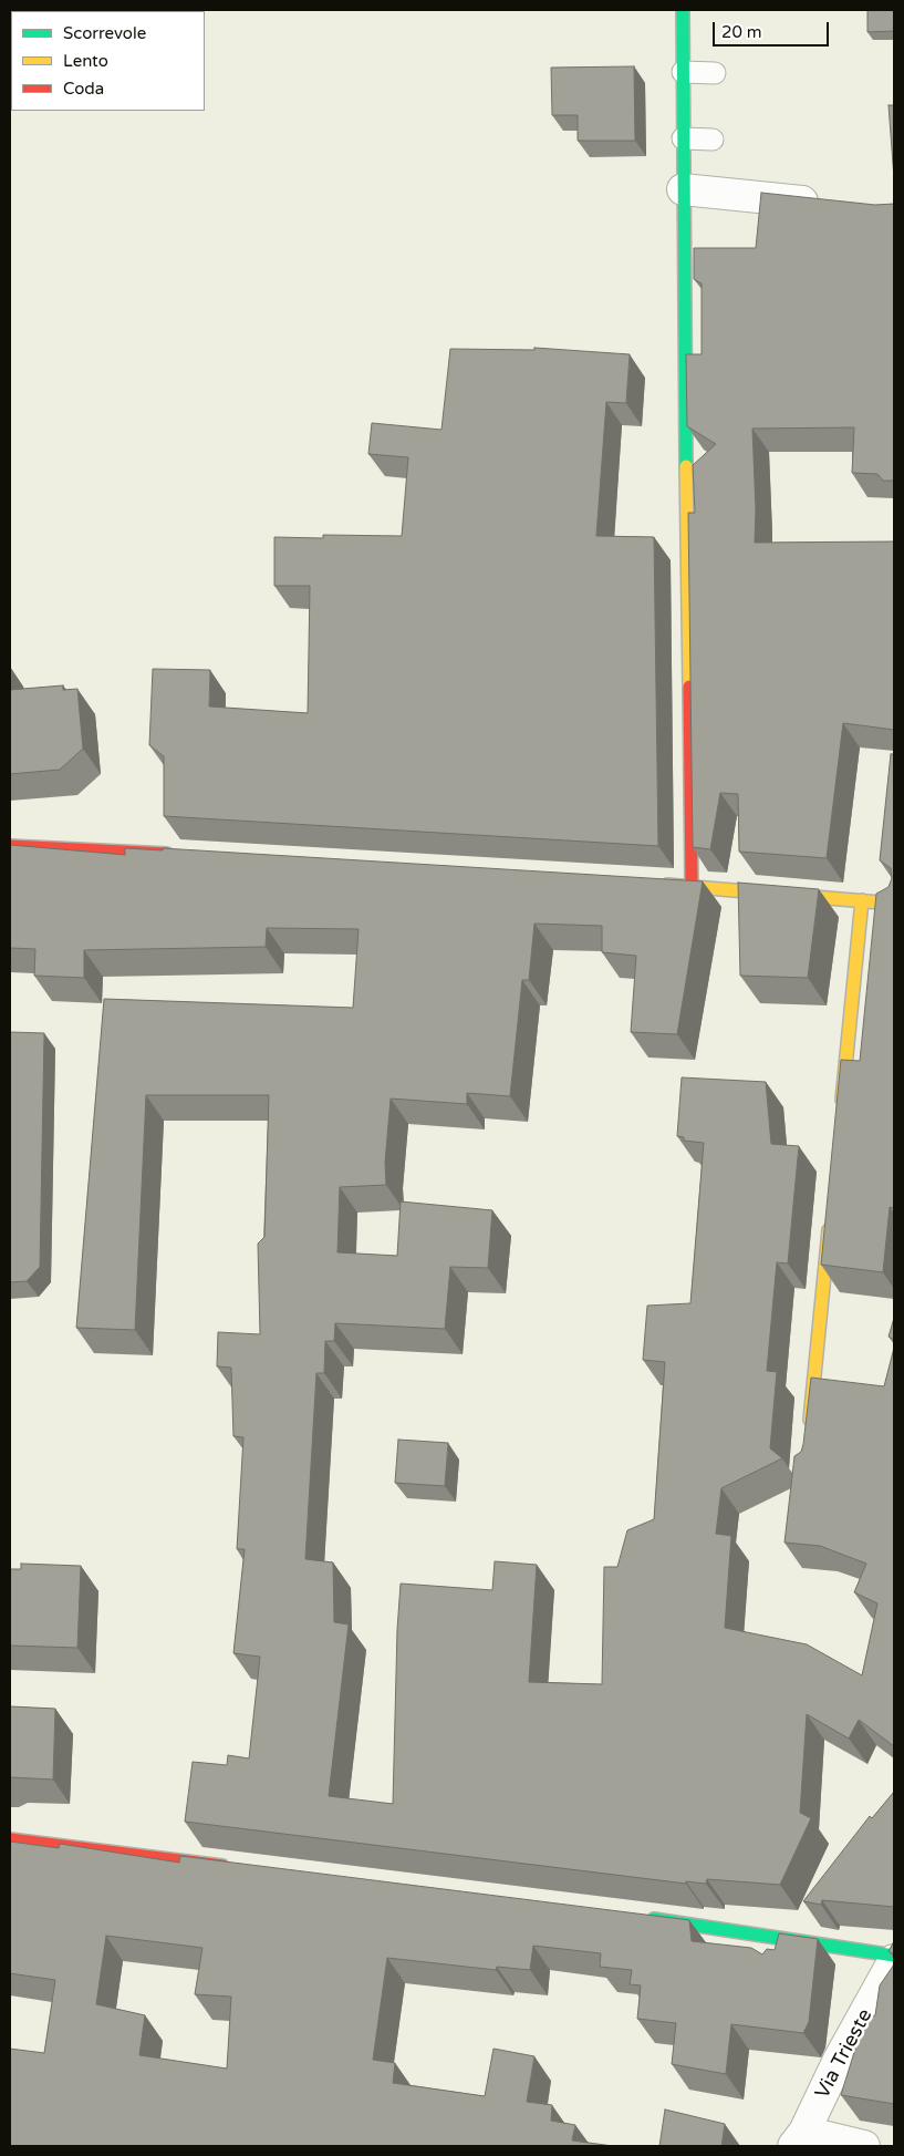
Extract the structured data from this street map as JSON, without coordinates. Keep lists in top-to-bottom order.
{
  "streets": {
    "street": ["Via Trieste"]
  },
  "legend": ["Scorrevole", "Lento", "Coda"],
  "scale_bar": "20 m"
}
